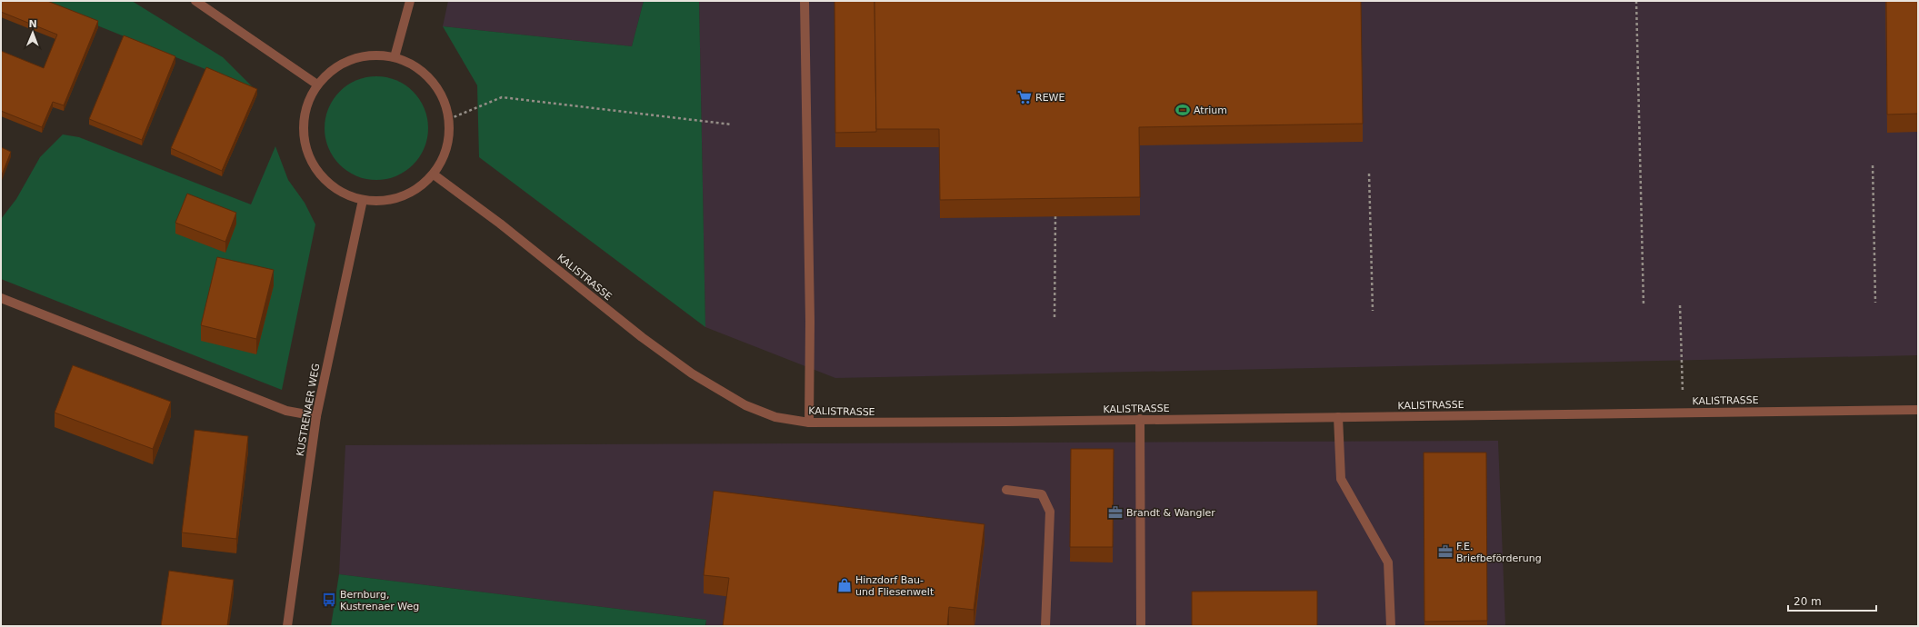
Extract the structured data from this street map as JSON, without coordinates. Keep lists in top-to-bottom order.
{
  "streets": {
    "street": ["KALISTRASSE", "KUSTRENAER WEG"]
  },
  "places": {
    "supermarket": ["REWE"],
    "sports": ["Atrium"],
    "office": ["Brandt & Wangler", "F.E. Briefbeförderung"],
    "shop": ["Hinzdorf Bau- und Fliesenwelt"],
    "bus stop": ["Bernburg, Kustrenaer Weg"]
  },
  "scale_bar": "20 m",
  "north": "top"
}
